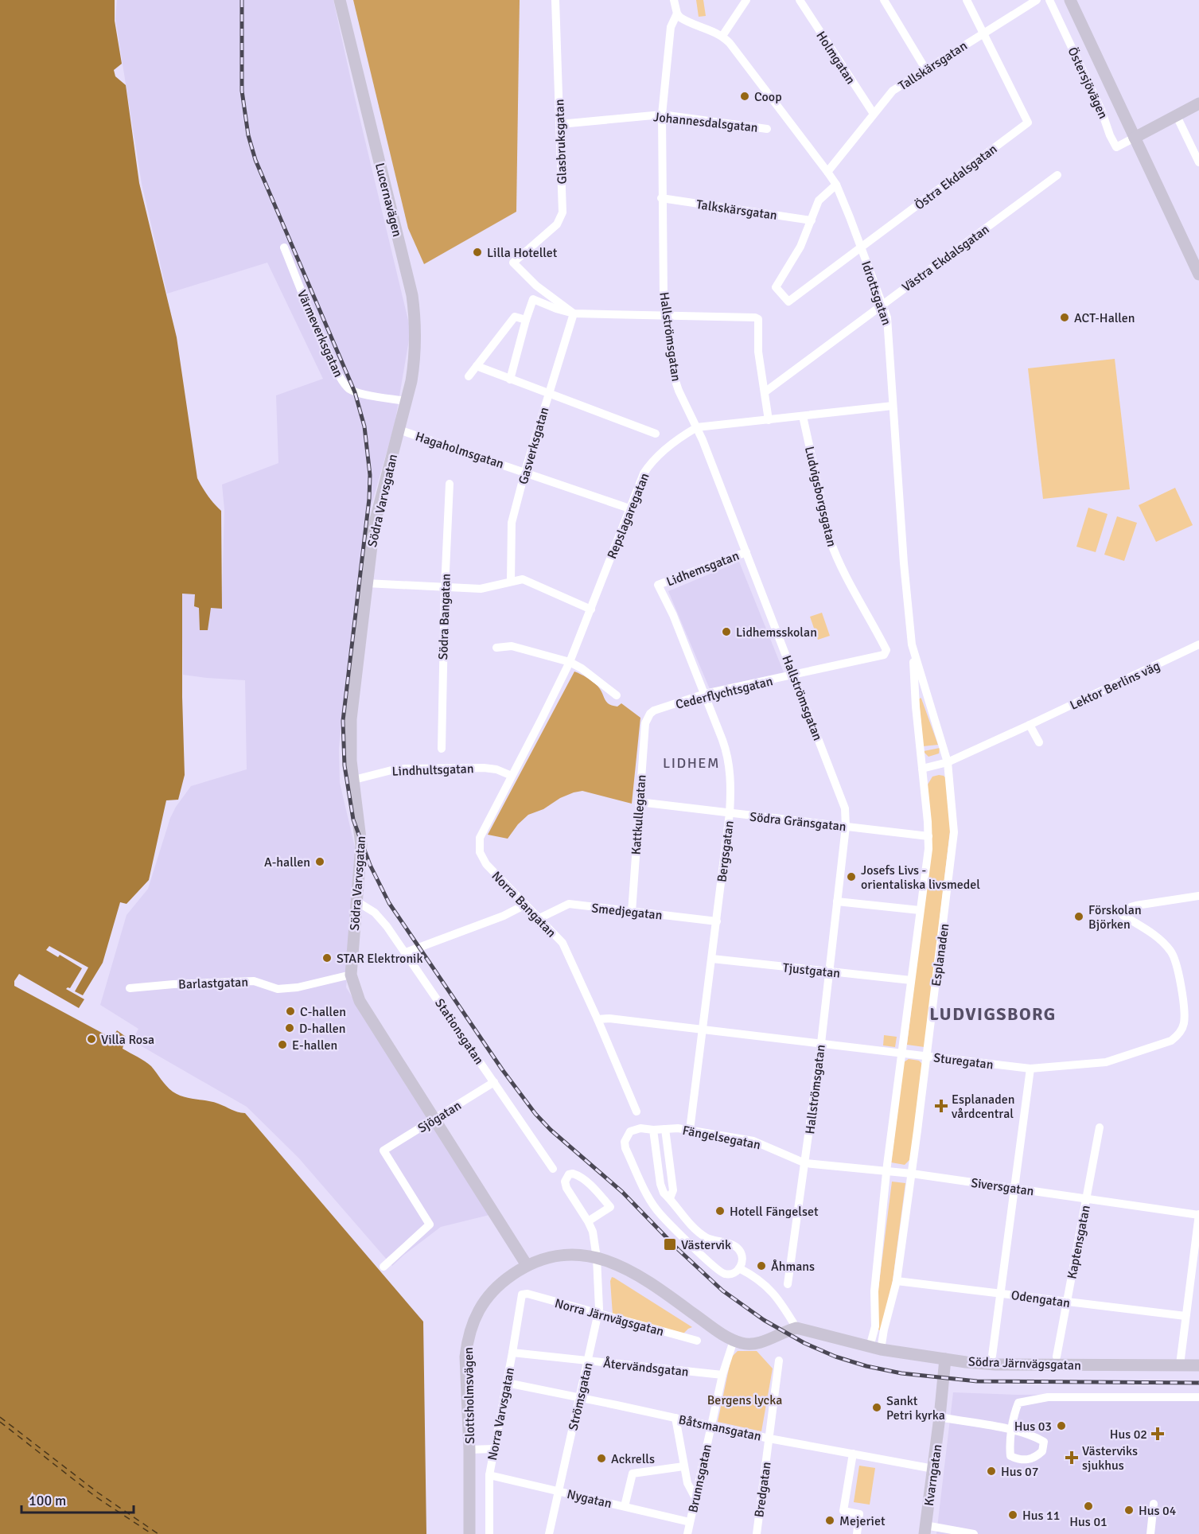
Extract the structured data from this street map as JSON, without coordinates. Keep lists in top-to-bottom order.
{
  "streets": {
    "street": [
      "Holmgatan",
      "Tallskärsgatan",
      "Östersjövägen",
      "Johannesdalsgatan",
      "Glasbruksgatan",
      "Östra Ekdalsgatan",
      "Lucernavägen",
      "Talkskärsgatan",
      "Västra Ekdalsgatan",
      "Idrottsgatan",
      "Värmeverksgatan",
      "Hallströmsgatan",
      "Gasverksgatan",
      "Hagaholmsgatan",
      "Ludvigsborgsgatan",
      "Södra Varvsgatan",
      "Repslagaregatan",
      "Lidhemsgatan",
      "Södra Bangatan",
      "Lektor Berlins väg",
      "Cederflychtsgatan",
      "Lindhultsgatan",
      "Kattkullegatan",
      "Södra Gränsgatan",
      "Bergsgatan",
      "Norra Bangatan",
      "Smedjegatan",
      "Esplanaden",
      "Tjustgatan",
      "Barlastgatan",
      "Stationsgatan",
      "Sturegatan",
      "Sjögatan",
      "Fängelsegatan",
      "Siversgatan",
      "Kaptensgatan",
      "Odengatan",
      "Norra Järnvägsgatan",
      "Södra Järnvägsgatan",
      "Återvändsgatan",
      "Slottsholmsvägen",
      "Strömsgatan",
      "Norra Varvsgatan",
      "Båtsmansgatan",
      "Kvarngatan",
      "Brunnsgatan",
      "Bredgatan",
      "Nygatan"
    ]
  },
  "crossings": [
    ["Holmgatan", "Tallskärsgatan"],
    ["Tallskärsgatan", "Östra Ekdalsgatan"],
    ["Tallskärsgatan", "Idrottsgatan"],
    ["Johannesdalsgatan", "Glasbruksgatan"],
    ["Johannesdalsgatan", "Hallströmsgatan"],
    ["Glasbruksgatan", "Gasverksgatan"],
    ["Östra Ekdalsgatan", "Talkskärsgatan"],
    ["Östra Ekdalsgatan", "Idrottsgatan"],
    ["Lucernavägen", "Värmeverksgatan"],
    ["Lucernavägen", "Södra Varvsgatan"],
    ["Talkskärsgatan", "Hallströmsgatan"],
    ["Västra Ekdalsgatan", "Idrottsgatan"],
    ["Idrottsgatan", "Repslagaregatan"],
    ["Idrottsgatan", "Esplanaden"],
    ["Värmeverksgatan", "Södra Varvsgatan"],
    ["Hallströmsgatan", "Repslagaregatan"],
    ["Hallströmsgatan", "Lidhemsgatan"],
    ["Hallströmsgatan", "Cederflychtsgatan"],
    ["Hallströmsgatan", "Södra Gränsgatan"],
    ["Hallströmsgatan", "Tjustgatan"],
    ["Hallströmsgatan", "Sturegatan"],
    ["Hallströmsgatan", "Fängelsegatan"],
    ["Hallströmsgatan", "Siversgatan"],
    ["Gasverksgatan", "Hagaholmsgatan"],
    ["Hagaholmsgatan", "Södra Varvsgatan"],
    ["Hagaholmsgatan", "Repslagaregatan"],
    ["Ludvigsborgsgatan", "Repslagaregatan"],
    ["Ludvigsborgsgatan", "Cederflychtsgatan"],
    ["Södra Varvsgatan", "Lindhultsgatan"],
    ["Södra Varvsgatan", "Barlastgatan"],
    ["Södra Varvsgatan", "Stationsgatan"],
    ["Södra Varvsgatan", "Sjögatan"],
    ["Södra Varvsgatan", "Slottsholmsvägen"],
    ["Repslagaregatan", "Lindhultsgatan"],
    ["Repslagaregatan", "Norra Bangatan"],
    ["Lidhemsgatan", "Bergsgatan"],
    ["Lektor Berlins väg", "Esplanaden"],
    ["Cederflychtsgatan", "Kattkullegatan"],
    ["Cederflychtsgatan", "Bergsgatan"],
    ["Lindhultsgatan", "Norra Bangatan"],
    ["Kattkullegatan", "Södra Gränsgatan"],
    ["Kattkullegatan", "Smedjegatan"],
    ["Södra Gränsgatan", "Bergsgatan"],
    ["Södra Gränsgatan", "Esplanaden"],
    ["Bergsgatan", "Smedjegatan"],
    ["Bergsgatan", "Tjustgatan"],
    ["Bergsgatan", "Sturegatan"],
    ["Bergsgatan", "Fängelsegatan"],
    ["Norra Bangatan", "Smedjegatan"],
    ["Norra Bangatan", "Sturegatan"],
    ["Esplanaden", "Tjustgatan"],
    ["Esplanaden", "Sturegatan"],
    ["Esplanaden", "Siversgatan"],
    ["Esplanaden", "Odengatan"],
    ["Esplanaden", "Södra Järnvägsgatan"],
    ["Stationsgatan", "Sjögatan"],
    ["Fängelsegatan", "Siversgatan"],
    ["Siversgatan", "Kaptensgatan"],
    ["Kaptensgatan", "Odengatan"],
    ["Norra Järnvägsgatan", "Strömsgatan"],
    ["Norra Järnvägsgatan", "Norra Varvsgatan"],
    ["Södra Järnvägsgatan", "Slottsholmsvägen"],
    ["Södra Järnvägsgatan", "Kvarngatan"],
    ["Återvändsgatan", "Strömsgatan"],
    ["Återvändsgatan", "Norra Varvsgatan"],
    ["Återvändsgatan", "Brunnsgatan"],
    ["Slottsholmsvägen", "Strömsgatan"],
    ["Slottsholmsvägen", "Brunnsgatan"],
    ["Strömsgatan", "Båtsmansgatan"],
    ["Strömsgatan", "Nygatan"],
    ["Norra Varvsgatan", "Båtsmansgatan"],
    ["Norra Varvsgatan", "Nygatan"],
    ["Båtsmansgatan", "Kvarngatan"],
    ["Båtsmansgatan", "Brunnsgatan"],
    ["Båtsmansgatan", "Bredgatan"],
    ["Brunnsgatan", "Nygatan"]
  ],
  "districts": ["LIDHEM", "LUDVIGSBORG"],
  "parks": ["Bergens lycka"],
  "places": {
    "other": [
      "Coop",
      "Lilla Hotellet",
      "ACT-Hallen",
      "Lidhemsskolan",
      "A-hallen",
      "Josefs Livs - orientaliska livsmedel",
      "Förskolan Björken",
      "STAR Elektronik",
      "C-hallen",
      "D-hallen",
      "Villa Rosa",
      "E-hallen",
      "Hotell Fängelset",
      "Åhmans",
      "Sankt Petri kyrka",
      "Hus 03",
      "Ackrells",
      "Hus 07",
      "Hus 01",
      "Hus 04",
      "Hus 11",
      "Mejeriet"
    ],
    "health": ["Esplanaden vårdcentral", "Hus 02", "Västerviks sjukhus"],
    "transit": ["Västervik"]
  },
  "scale_bar": "100 m"
}
